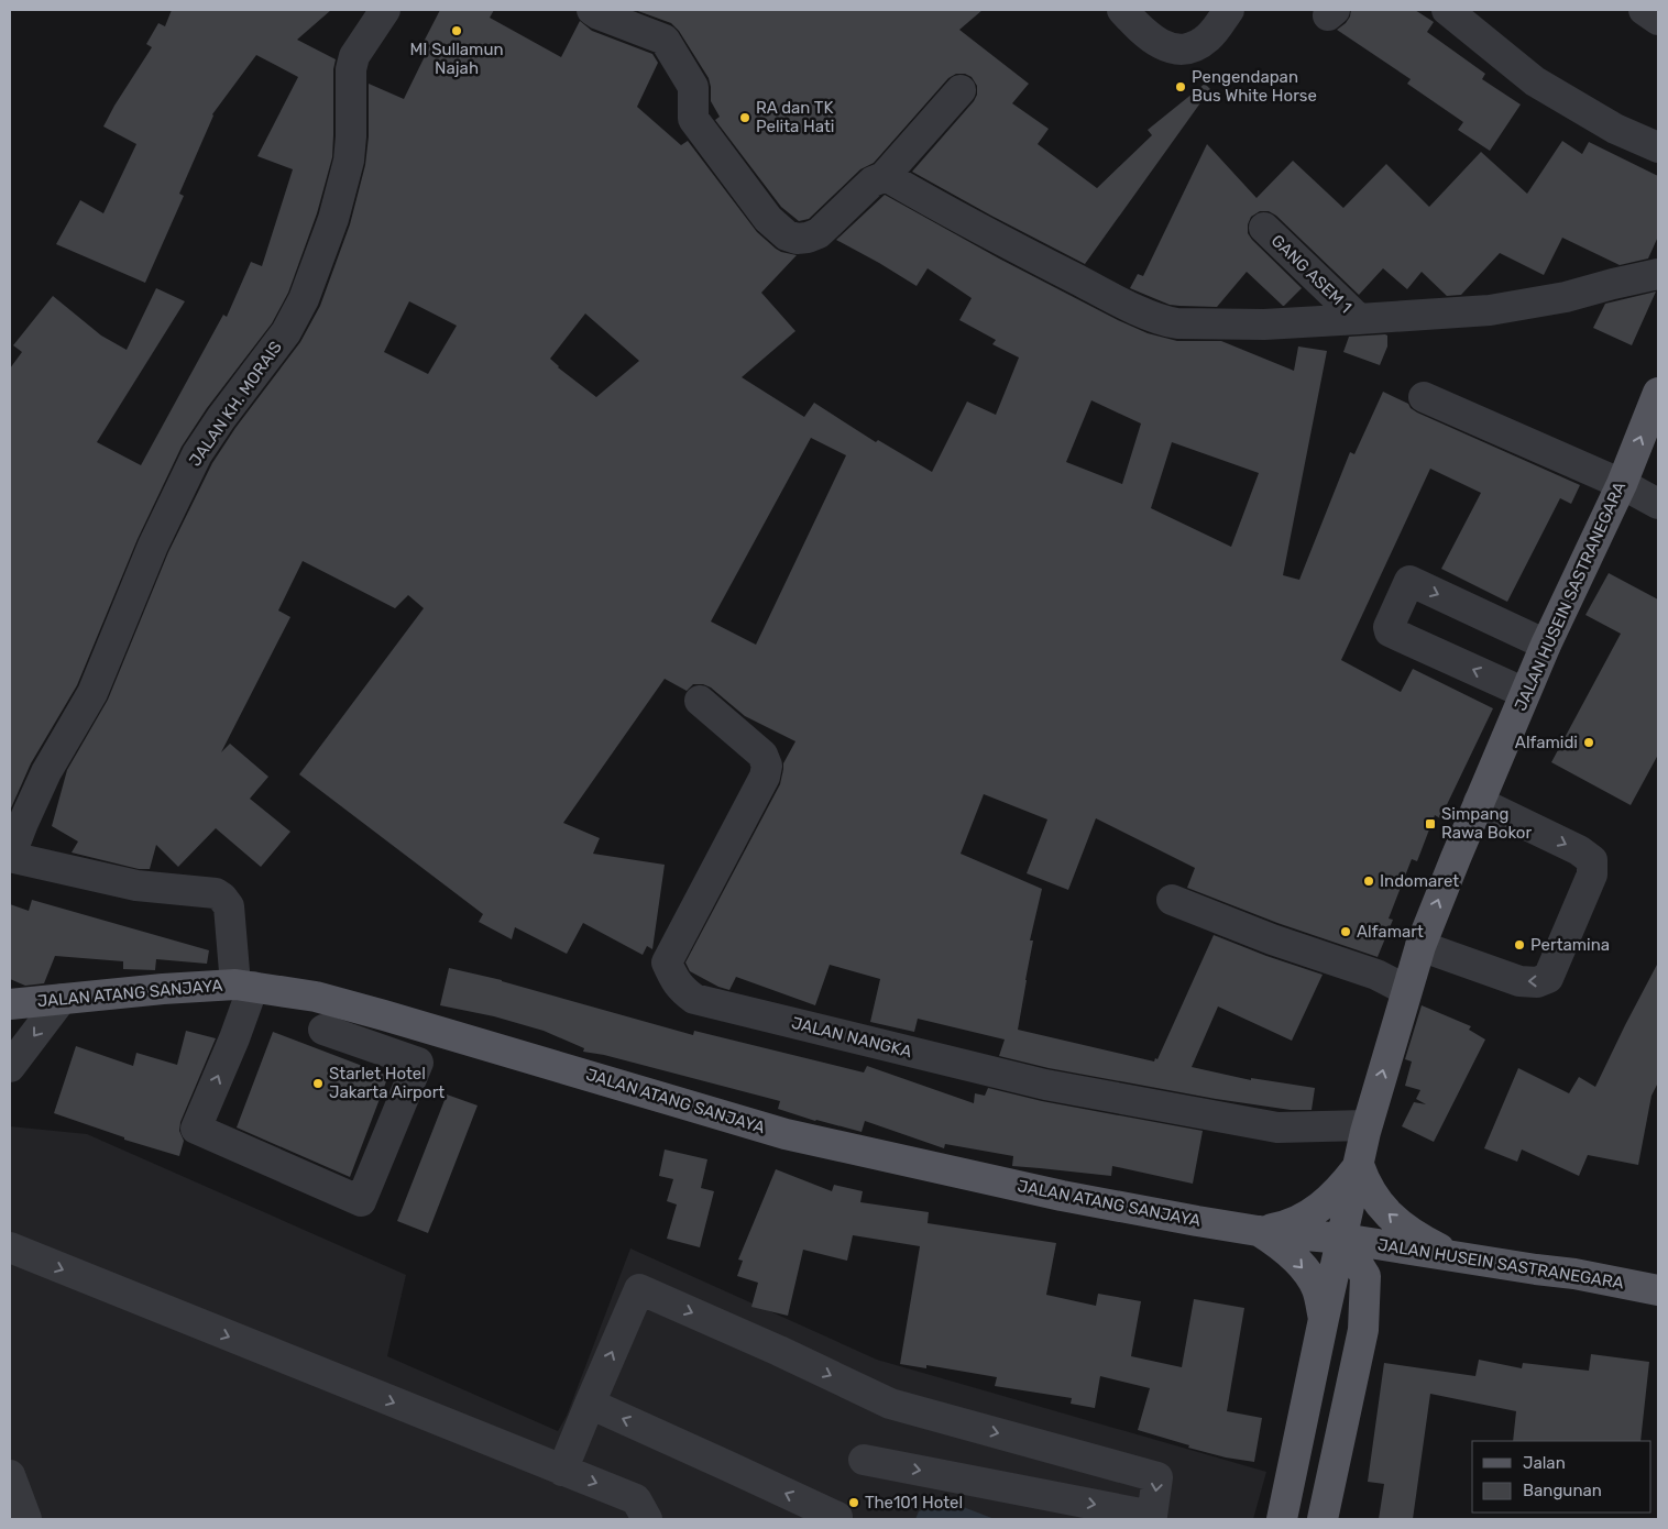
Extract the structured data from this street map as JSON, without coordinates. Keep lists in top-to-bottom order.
{
  "streets": {
    "main road": ["JALAN HUSEIN SASTRANEGARA", "JALAN ATANG SANJAYA"],
    "street": ["GANG ASEM 1", "JALAN KH. MORAIS", "JALAN NANGKA"]
  },
  "crossings": [
    ["JALAN HUSEIN SASTRANEGARA", "JALAN ATANG SANJAYA"],
    ["JALAN HUSEIN SASTRANEGARA", "JALAN NANGKA"]
  ],
  "places": {
    "other": [
      "MI Sullamun Najah",
      "Pengendapan Bus White Horse",
      "RA dan TK Pelita Hati",
      "Alfamidi",
      "Indomaret",
      "Alfamart",
      "Pertamina",
      "Starlet Hotel Jakarta Airport",
      "The101 Hotel"
    ],
    "transit": ["Simpang Rawa Bokor"]
  },
  "legend": ["Jalan", "Bangunan"]
}
